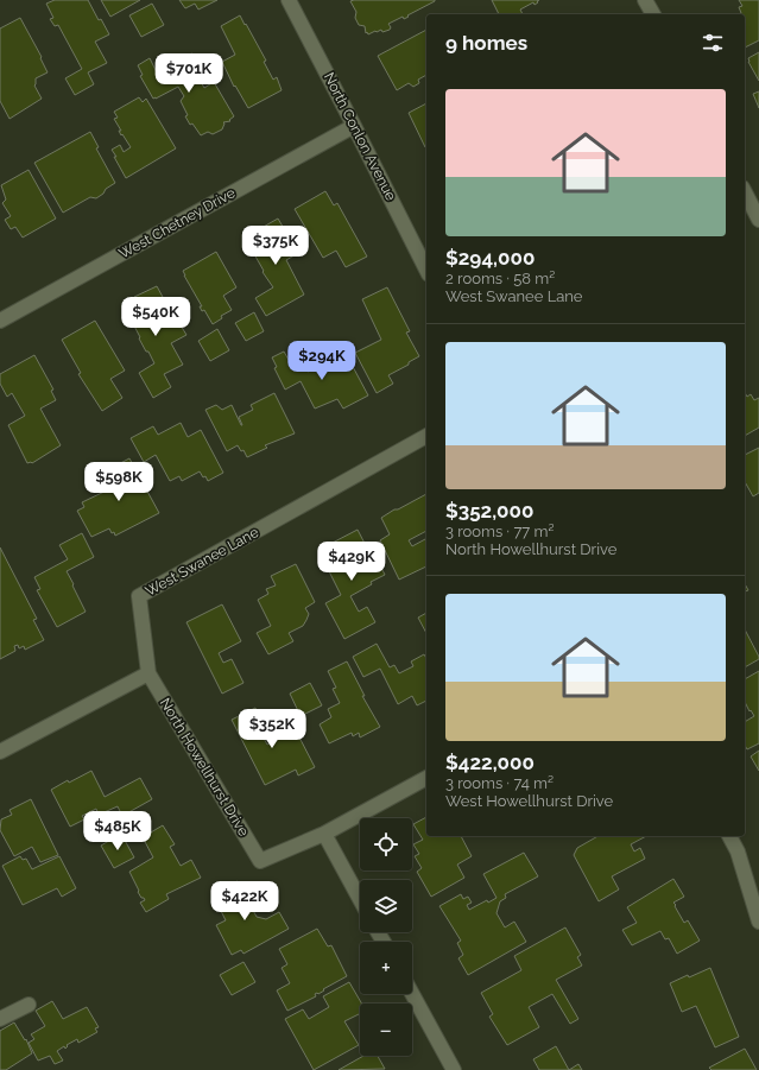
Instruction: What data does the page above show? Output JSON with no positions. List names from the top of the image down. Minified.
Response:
{"streets":{"street":["North Conlon Avenue","West Chetney Drive","West Swanee Lane","North Howellhurst Drive"]},"crossings":[["North Conlon Avenue","West Chetney Drive"],["West Swanee Lane","North Howellhurst Drive"]],"page":{"heading":"9 homes","price":["$701K","$375K","$540K","$294K","$598K","$429K","$352K","$485K","$422K"],"list":[{"name":"$294,000","note":"2 rooms · 58 m² · West Swanee Lane"},{"name":"$352,000","note":"3 rooms · 77 m² · North Howellhurst Drive"},{"name":"$422,000","note":"3 rooms · 74 m² · West Howellhurst Drive"}],"map_buttons":["+","−"]}}
